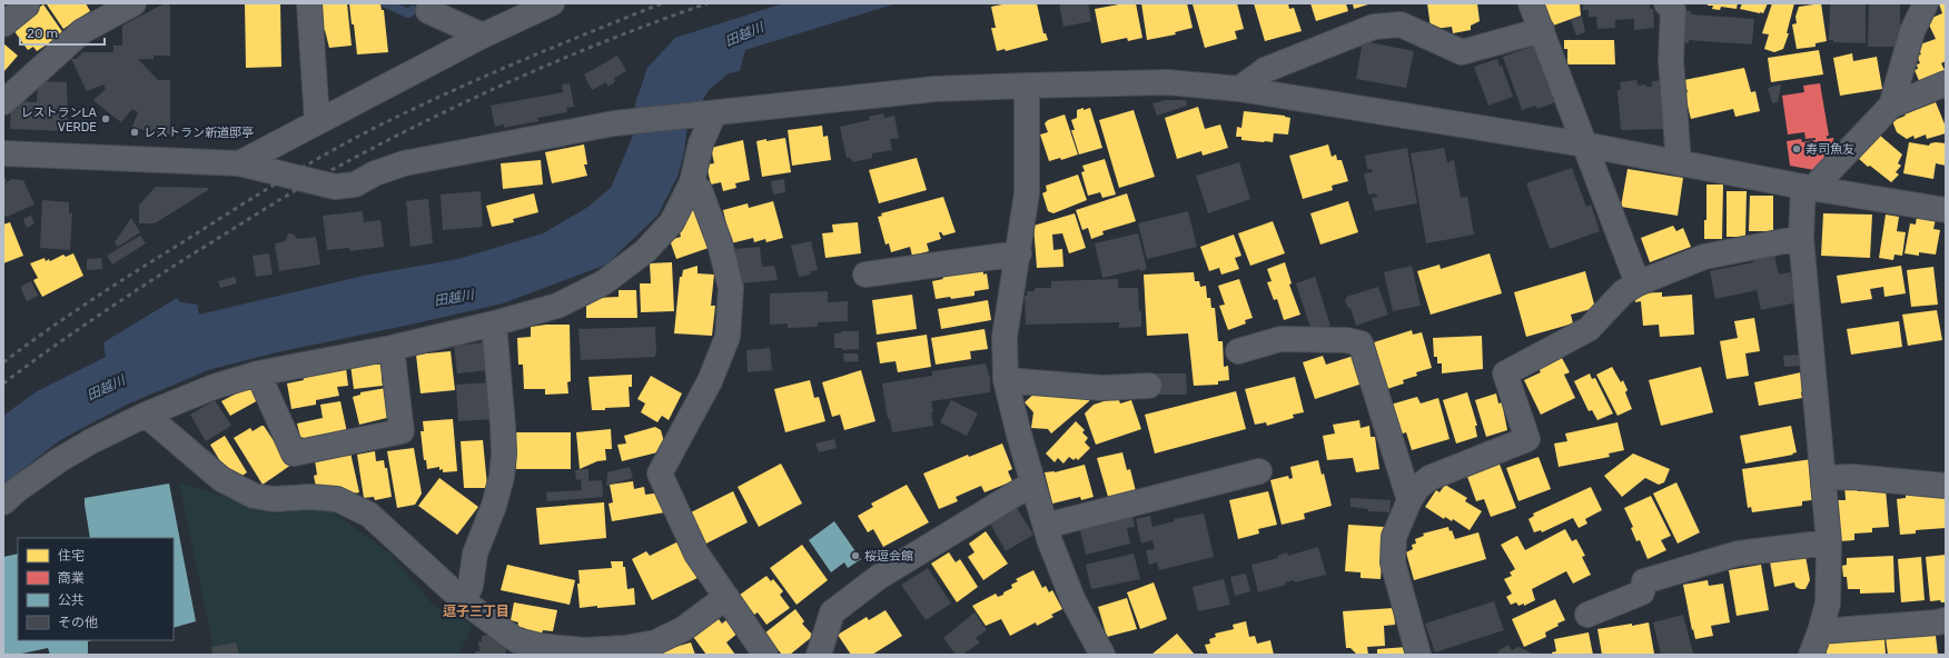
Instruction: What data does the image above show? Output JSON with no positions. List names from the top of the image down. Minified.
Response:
{"districts":["逗子三丁目"],"water":["田越川"],"places":["レストランLA VERDE","レストラン新道邸亭","寿司魚友","桜逗会館"],"legend":["住宅","商業","公共","その他"],"scale_bar":"20 m"}
